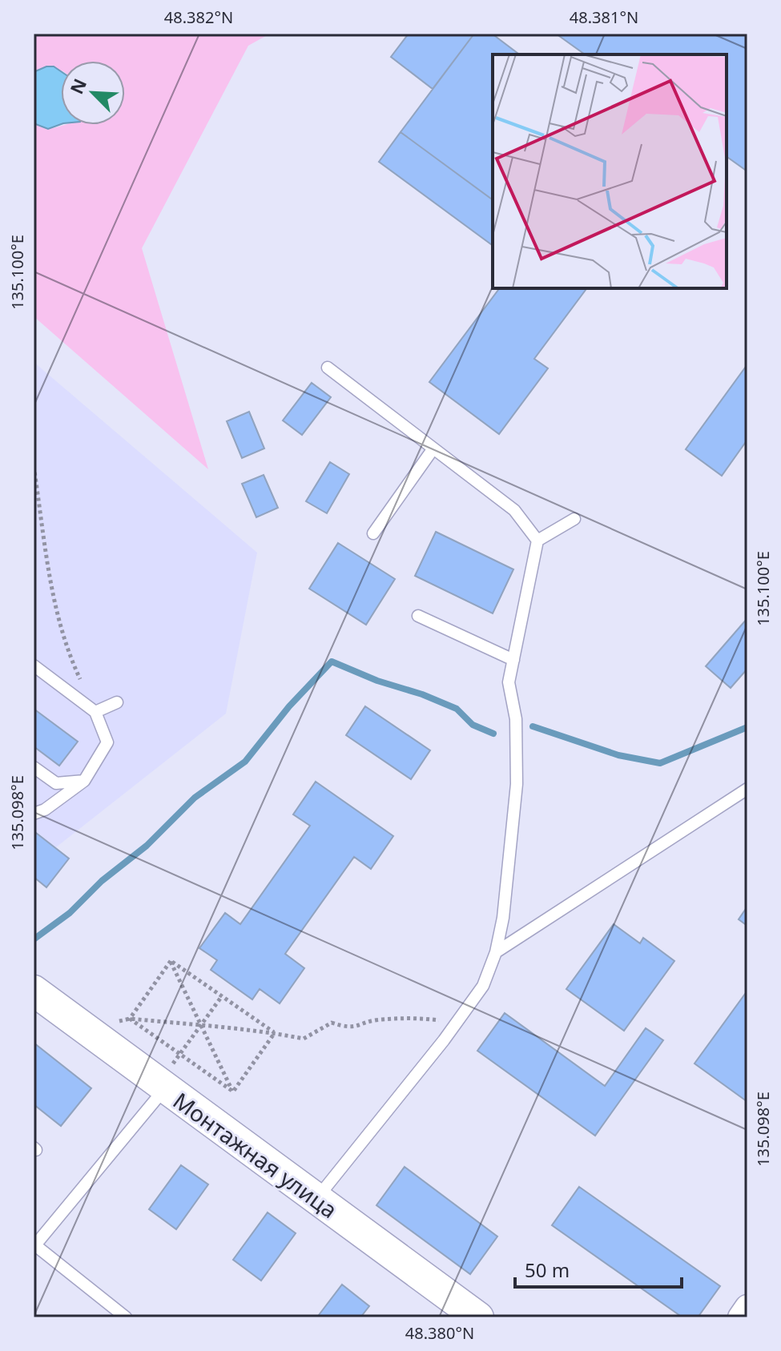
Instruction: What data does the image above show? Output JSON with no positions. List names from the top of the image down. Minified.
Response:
{"streets":{"street":["Монтажная улица"]},"scale_bar":"50 m","north":"top left","coordinates":["48.382°N","48.381°N","135.100°E","135.098°E","48.380°N"]}
